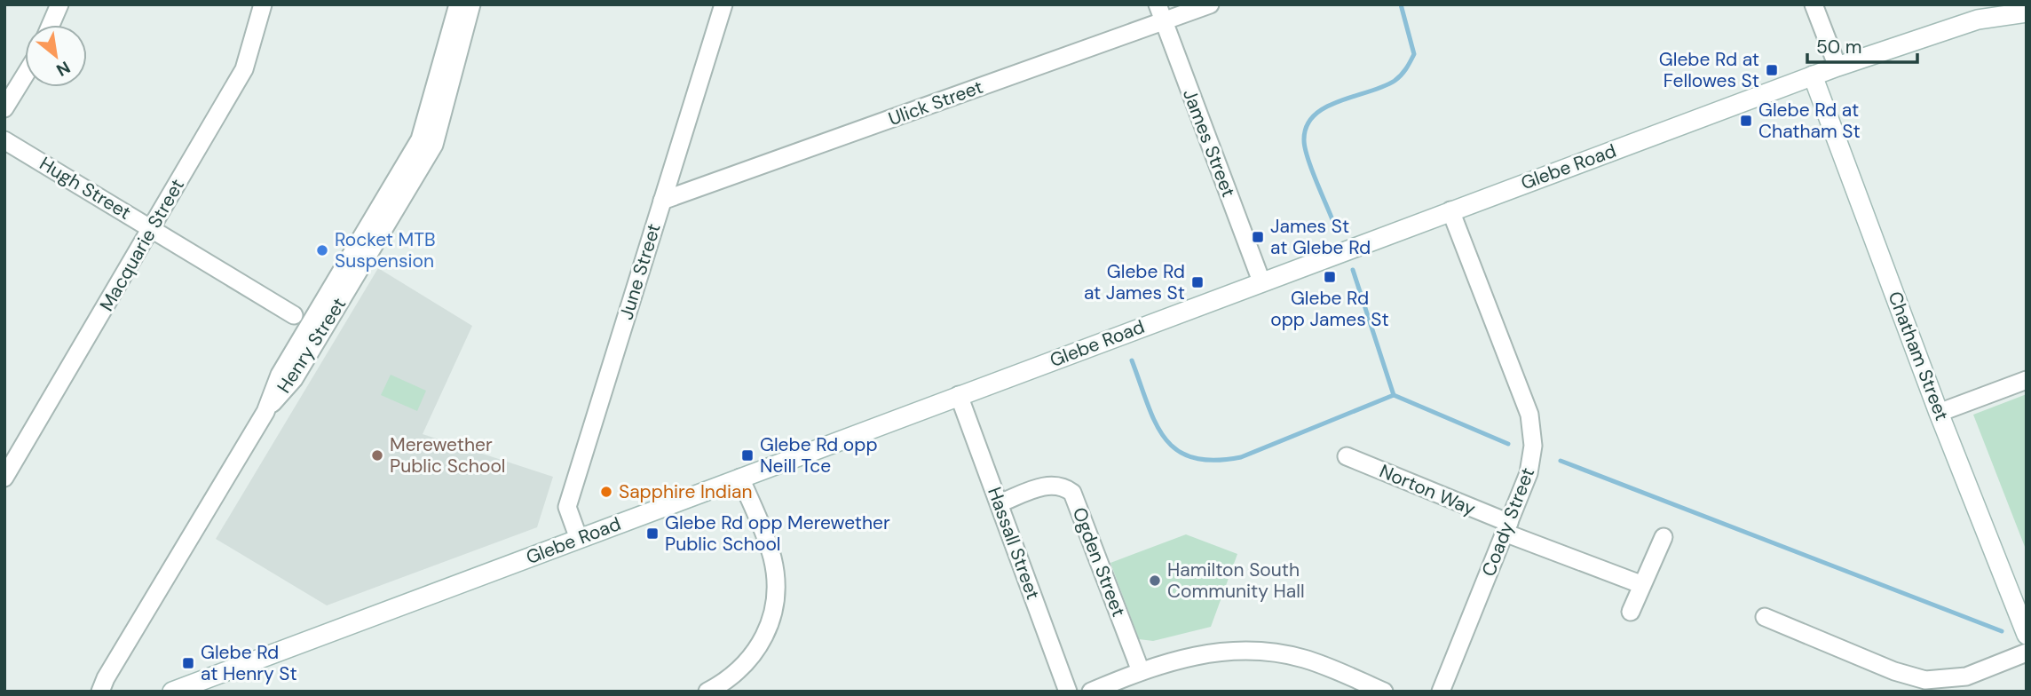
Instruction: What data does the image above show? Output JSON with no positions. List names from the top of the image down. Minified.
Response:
{"streets":{"main road":["Glebe Road","Chatham Street"],"street":["Ulick Street","James Street","Hugh Street","Macquarie Street","June Street","Henry Street","Norton Way","Coady Street","Hassall Street","Ogden Street"]},"crossings":[["Ulick Street","James Street"],["Ulick Street","June Street"],["James Street","Glebe Road"],["Glebe Road","June Street"],["Glebe Road","Chatham Street"],["Glebe Road","Coady Street"],["Glebe Road","Hassall Street"],["Hugh Street","Macquarie Street"],["Norton Way","Coady Street"],["Hassall Street","Ogden Street"]],"places":{"transit":["Glebe Rd at Fellowes St","Glebe Rd at Chatham St","James St at Glebe Rd","Glebe Rd opp James St","Glebe Rd at James St","Glebe Rd opp Neill Tce","Glebe Rd opp Merewether Public School","Glebe Rd at Henry St"],"other":["Rocket MTB Suspension","Merewether Public School","Sapphire Indian","Hamilton South Community Hall"]},"scale_bar":"50 m","north":"bottom right"}
